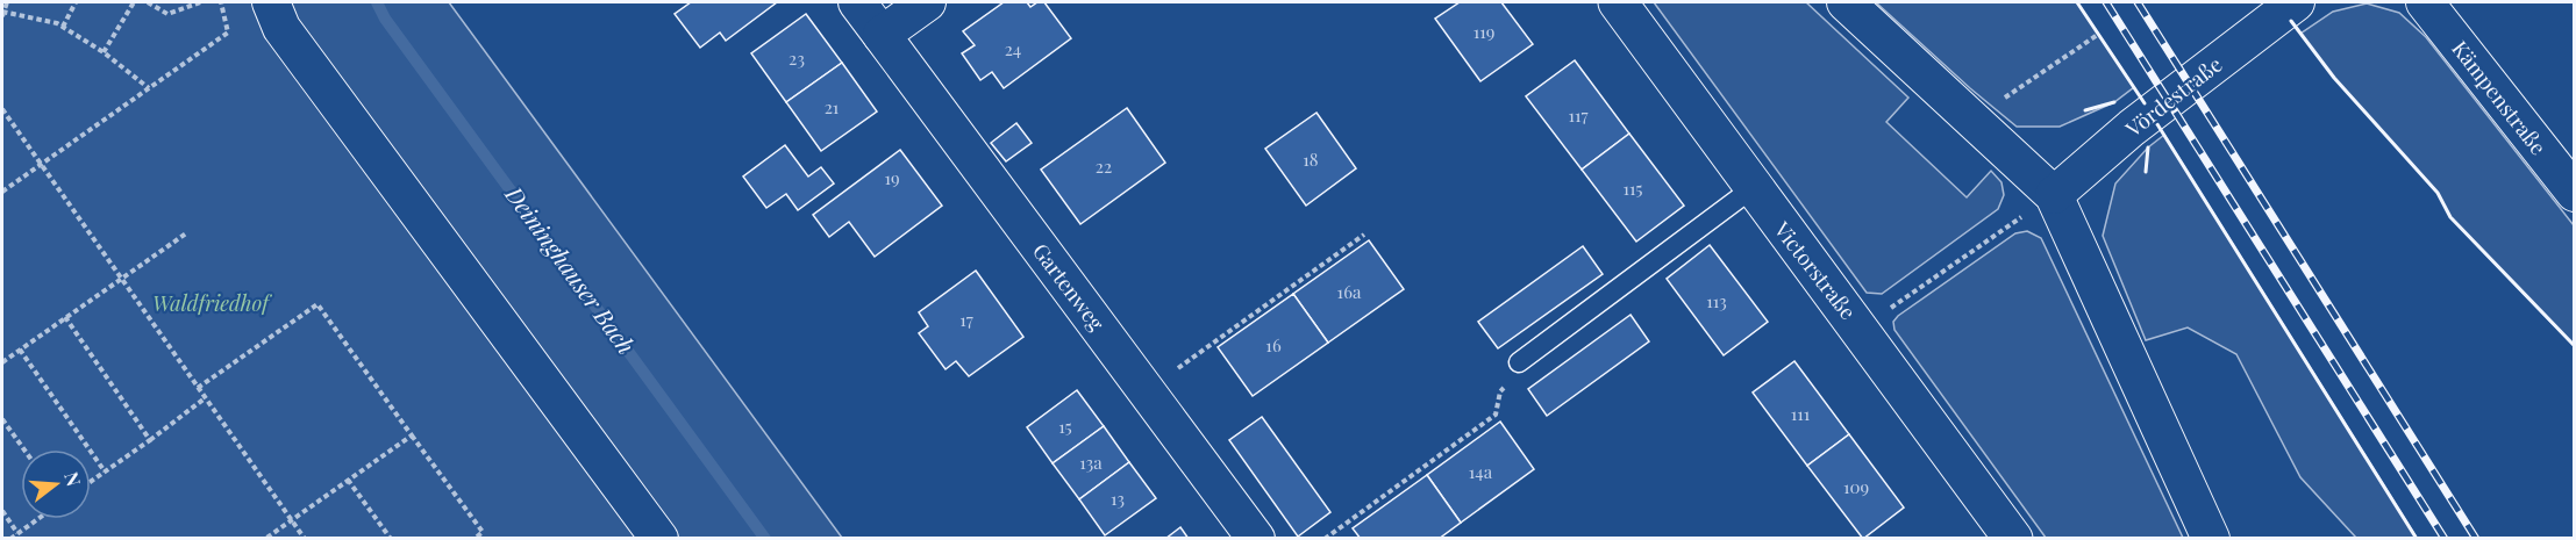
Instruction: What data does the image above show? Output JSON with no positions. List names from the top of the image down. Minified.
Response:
{"streets":{"street":["Vördestraße","Kämpenstraße","Victorstraße","Gartenweg"]},"water":["Deininghauser Bach"],"parks":["Waldfriedhof"],"house_numbers":["119","24","23","21","117","18","22","19","115","16a","113","17","16","111","15","13a","14a","109","13"],"north":"right"}
